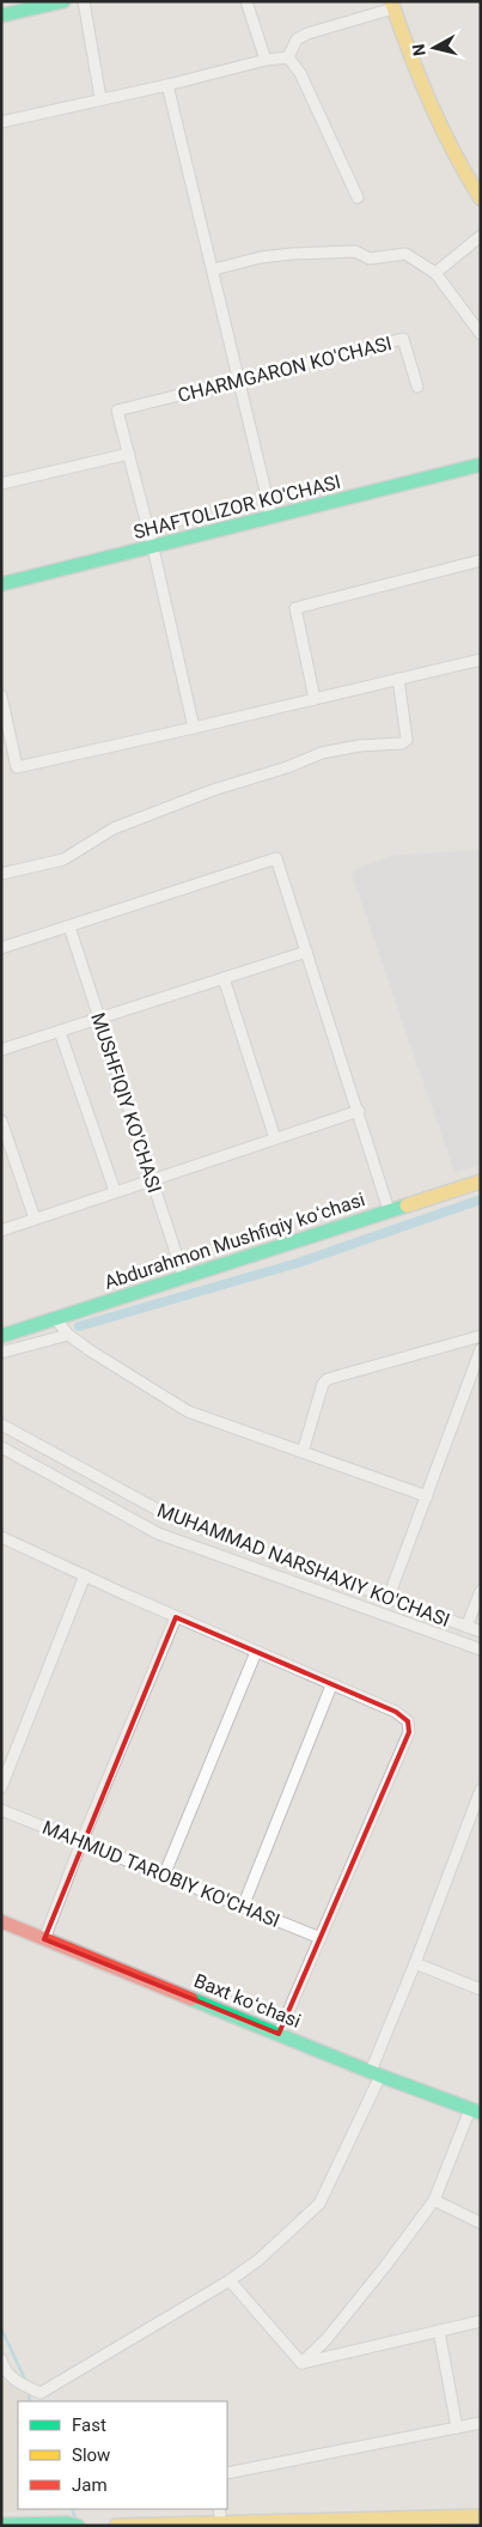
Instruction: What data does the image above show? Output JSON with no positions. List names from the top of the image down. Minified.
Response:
{"streets":{"street":["CHARMGARON KO'CHASI","SHAFTOLIZOR KO'CHASI","MUSHFIQIY KO'CHASI","Abdurahmon Mushfiqiy koʻchasi","MUHAMMAD NARSHAXIY KO'CHASI","MAHMUD TAROBIY KO'CHASI","Baxt koʻchasi"]},"crossings":[["MUSHFIQIY KO'CHASI","Abdurahmon Mushfiqiy koʻchasi"]],"legend":["Fast","Slow","Jam"],"north":"left"}
